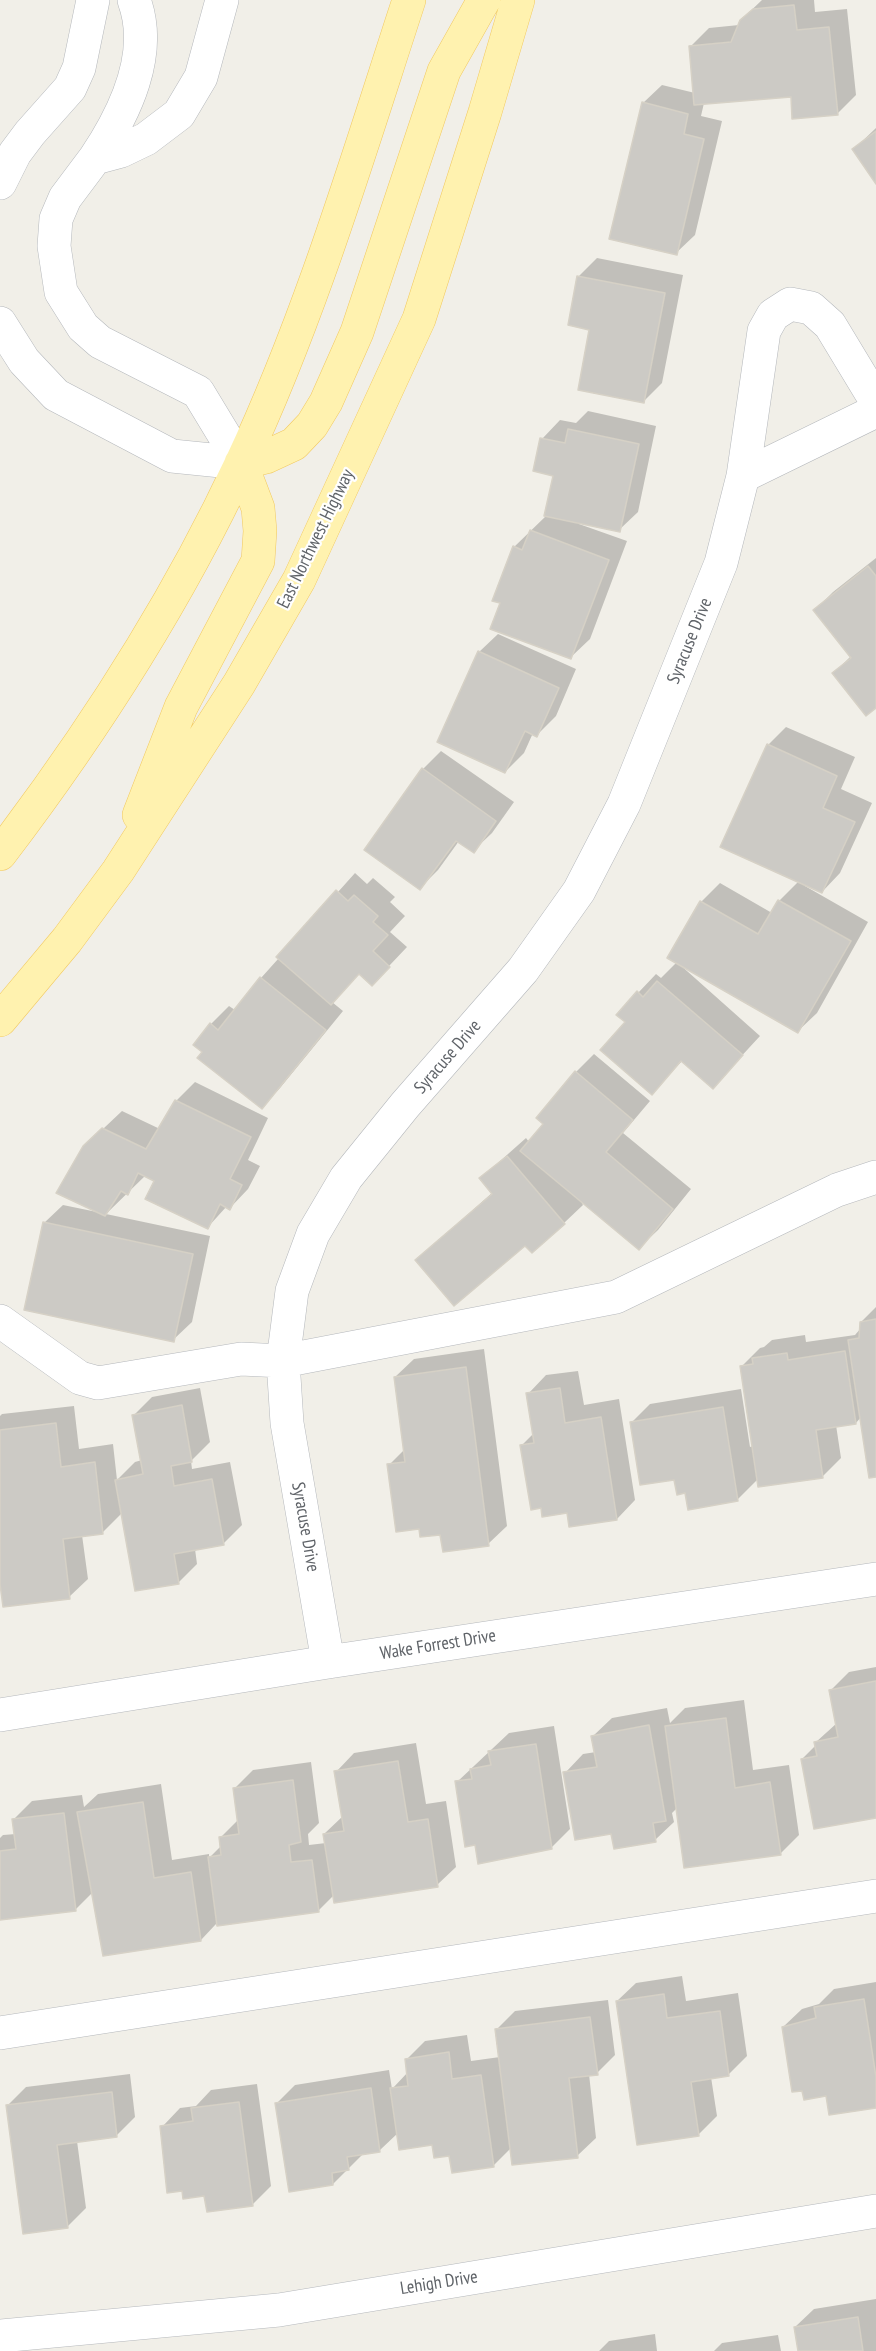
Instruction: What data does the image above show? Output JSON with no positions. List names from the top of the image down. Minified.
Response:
{"streets":{"main road":["East Northwest Highway"],"street":["Syracuse Drive","Wake Forrest Drive","Lehigh Drive"]},"crossings":[["Syracuse Drive","Wake Forrest Drive"]]}
